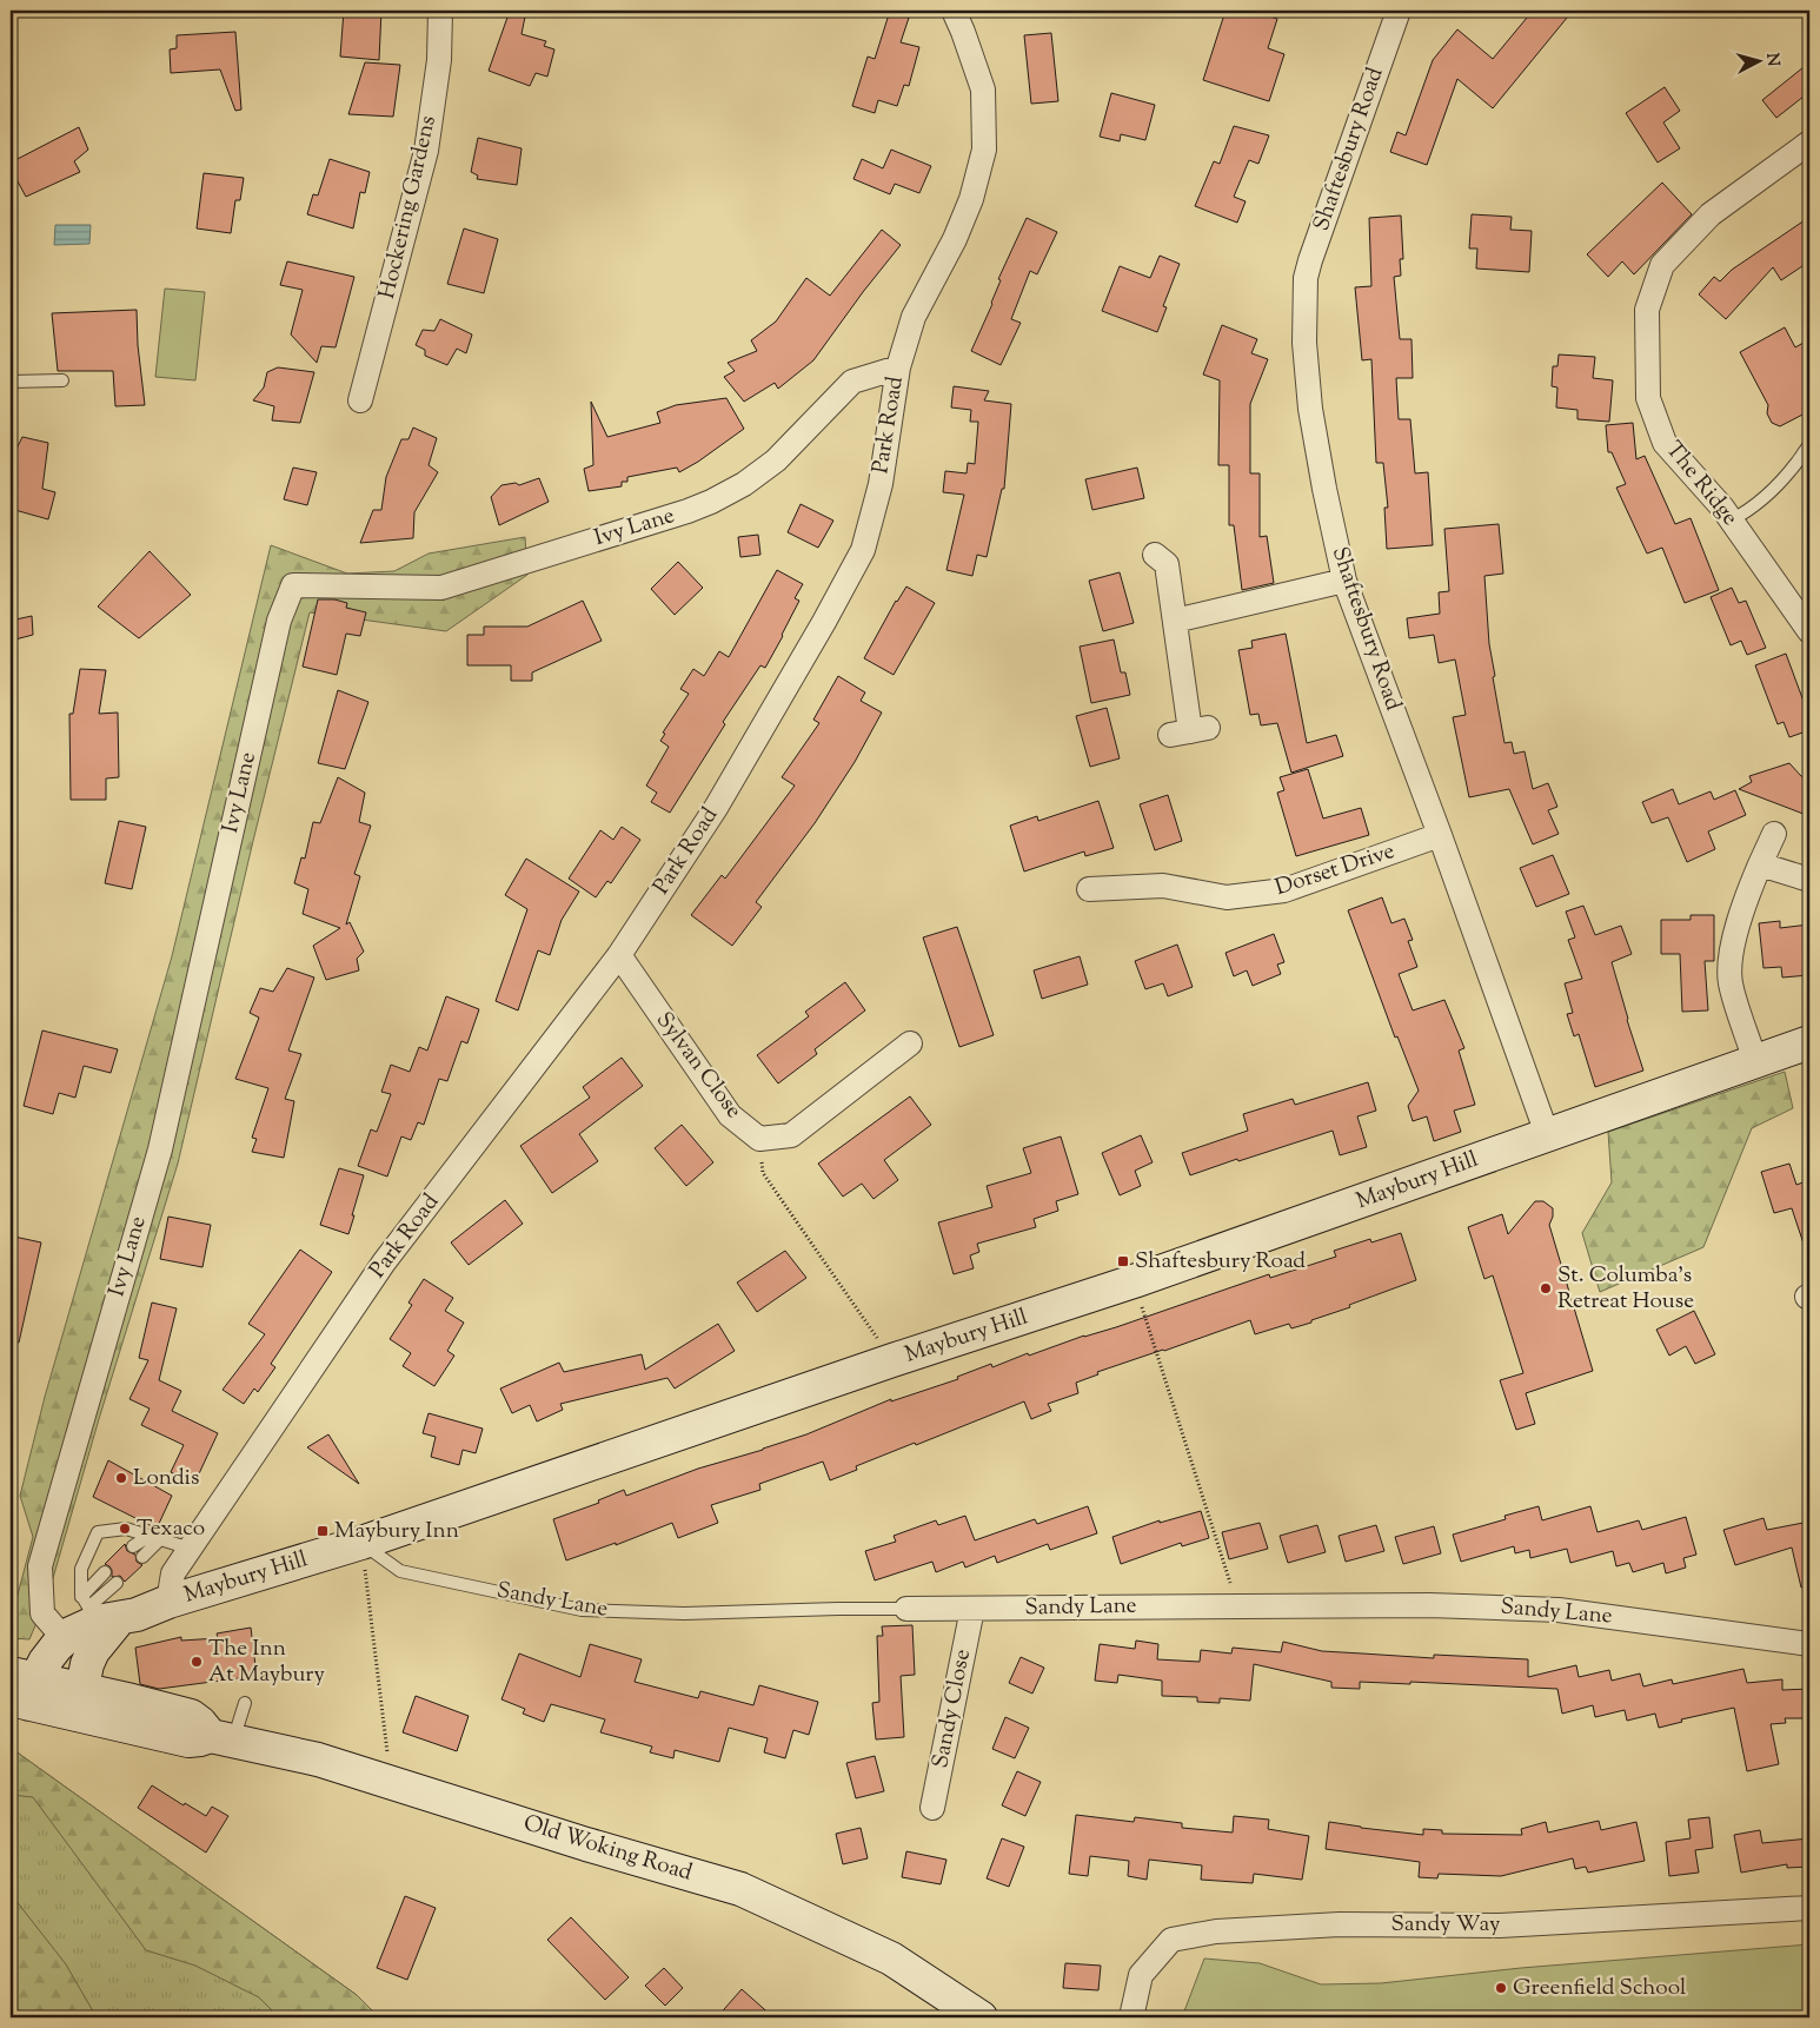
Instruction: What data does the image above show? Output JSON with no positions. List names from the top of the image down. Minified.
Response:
{"streets":{"street":["Shaftesbury Road","Hockering Gardens","Park Road","The Ridge","Ivy Lane","Dorset Drive","Sylvan Close","Maybury Hill","Sandy Lane","Sandy Close","Old Woking Road","Sandy Way"]},"crossings":[["Shaftesbury Road","Dorset Drive"],["Shaftesbury Road","Maybury Hill"],["Park Road","Ivy Lane"],["Park Road","Sylvan Close"],["Park Road","Maybury Hill"],["Ivy Lane","Maybury Hill"],["Maybury Hill","Sandy Lane"],["Maybury Hill","Old Woking Road"],["Sandy Lane","Sandy Close"]],"places":{"transit":["Shaftesbury Road","Maybury Inn"],"other":["St. Columba's Retreat House","Londis","Texaco","The Inn At Maybury","Greenfield School"]},"north":"right"}
